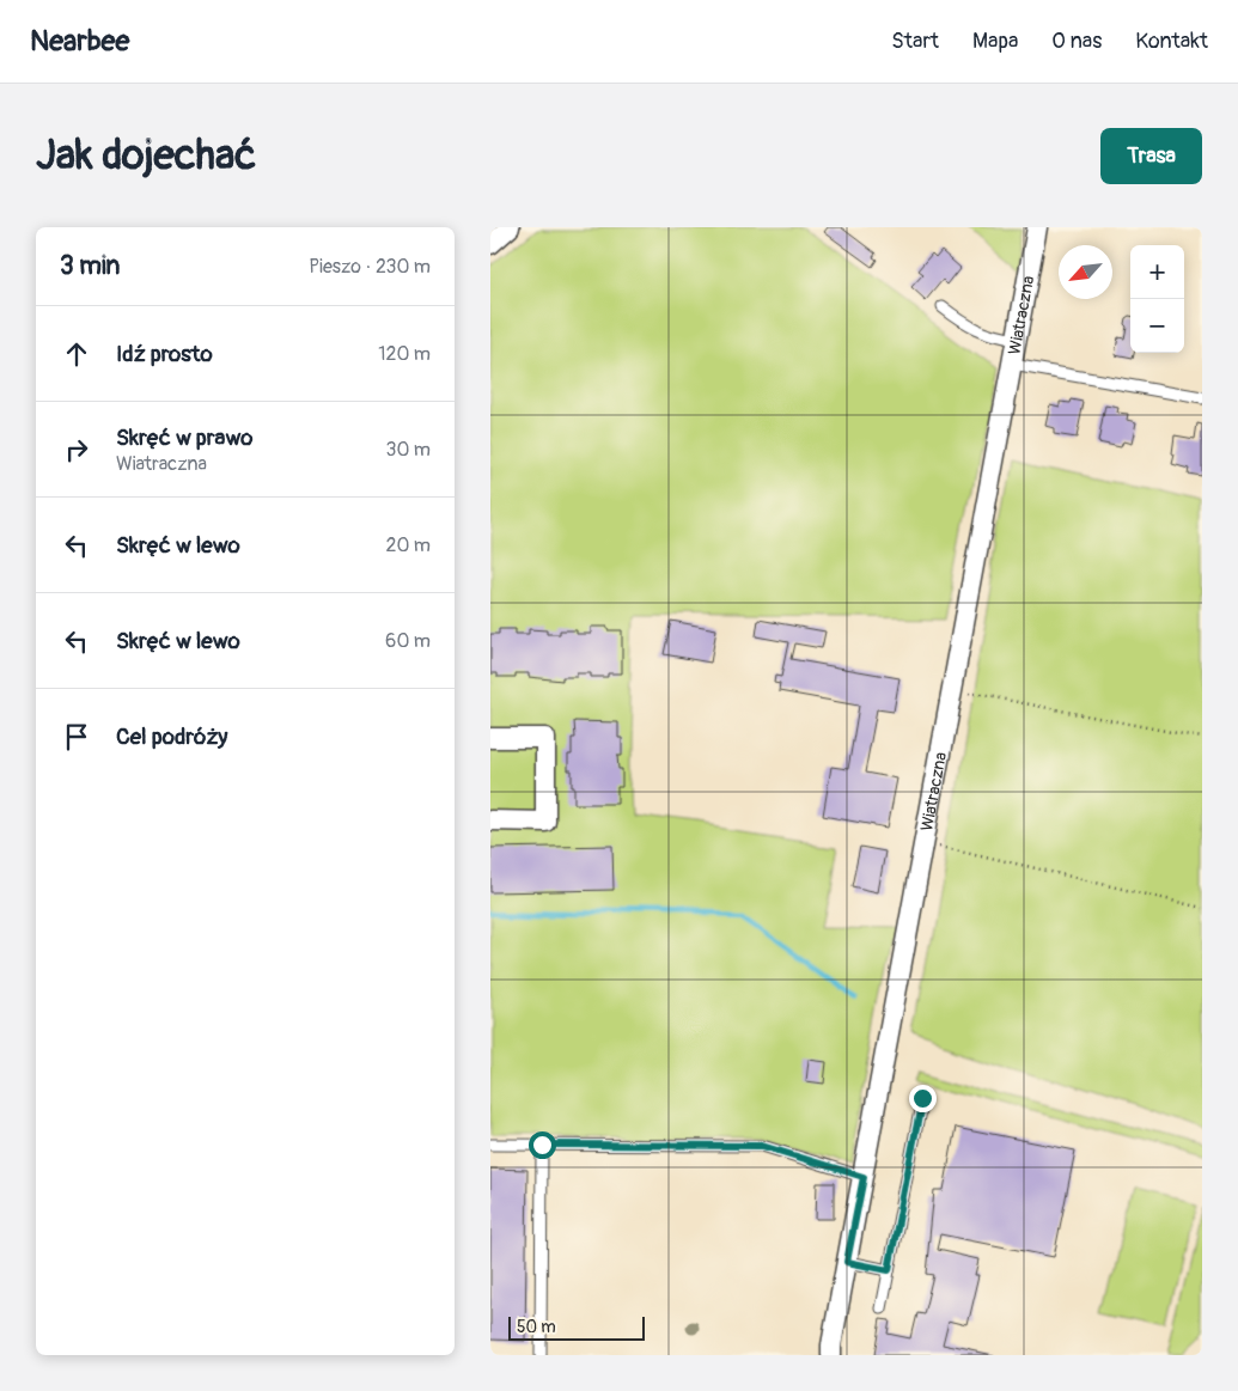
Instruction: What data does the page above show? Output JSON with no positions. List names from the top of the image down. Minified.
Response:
{"streets":{"street":["Wiatraczna"]},"scale_bar":"50 m","north":"bottom left","page":{"header":"Nearbee","nav":["Start","Mapa","O nas","Kontakt"],"buttons":"Trasa","title":"Jak dojechać","heading":["3 min","Pieszo · 230 m"],"map_buttons":["+","−"],"list":[["Idź prosto","120 m"],["Skręć w prawo","Wiatraczna","30 m"],["Skręć w lewo","20 m"],["Skręć w lewo","60 m"],"Cel podróży"],"scale":"50 m"}}
